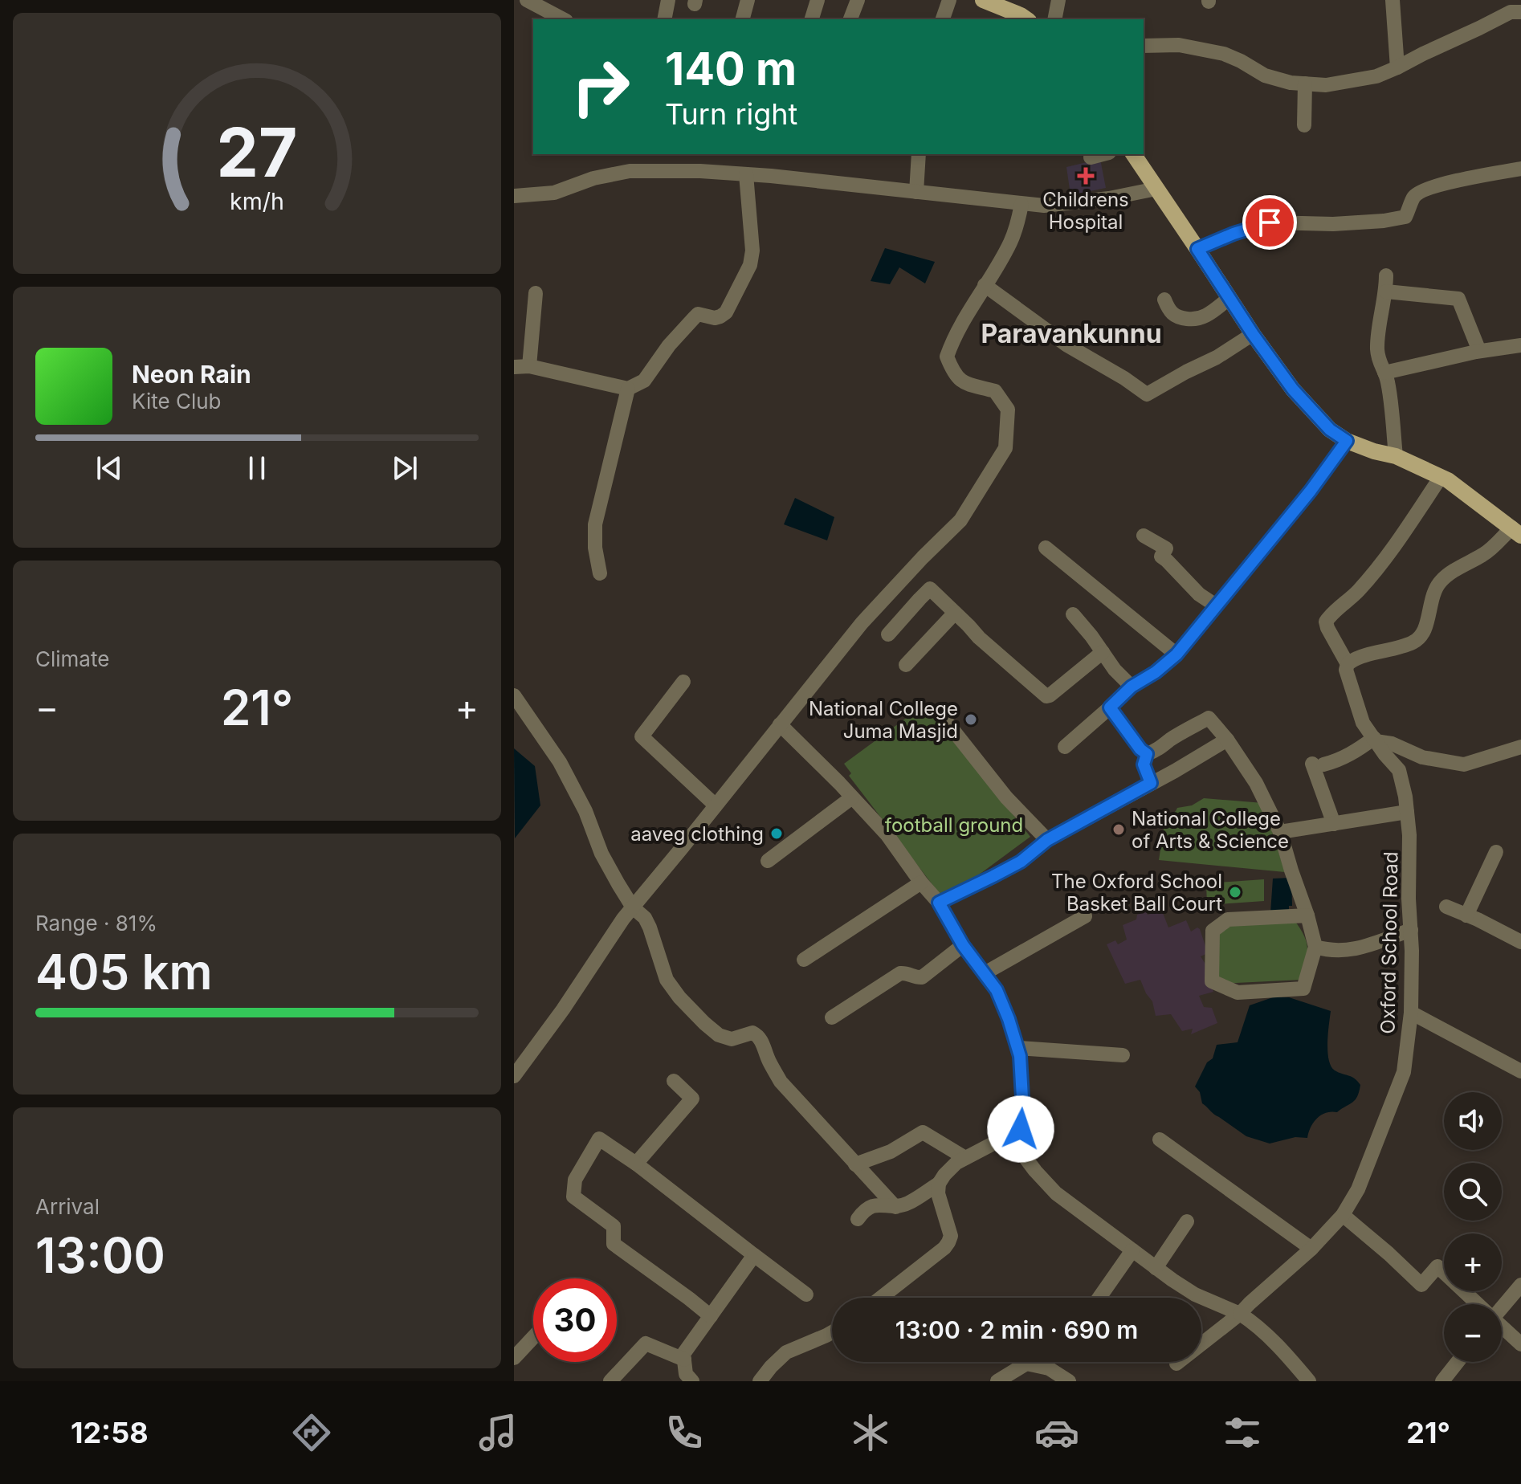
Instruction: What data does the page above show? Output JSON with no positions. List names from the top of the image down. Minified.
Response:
{"streets":{"street":["Oxford School Road"]},"districts":["Paravankunnu"],"parks":["football ground"],"places":{"health":["Childrens Hospital"],"other":["National College Juma Masjid","National College of Arts & Science","aaveg clothing","The Oxford School Basket Ball Court"]},"page":{"turn":["140 m","Turn right"],"song":["Neon Rain","Kite Club"],"tile":["Climate",["Range · 81%","405 km"],["Arrival","13:00"]],"heat":["−","21°","+"],"map_buttons":["+","−"],"limit":"30","trip":"13:00 · 2 min · 690 m","tabs":["12:58","21°"],"gauge":["27","km/h"]}}
